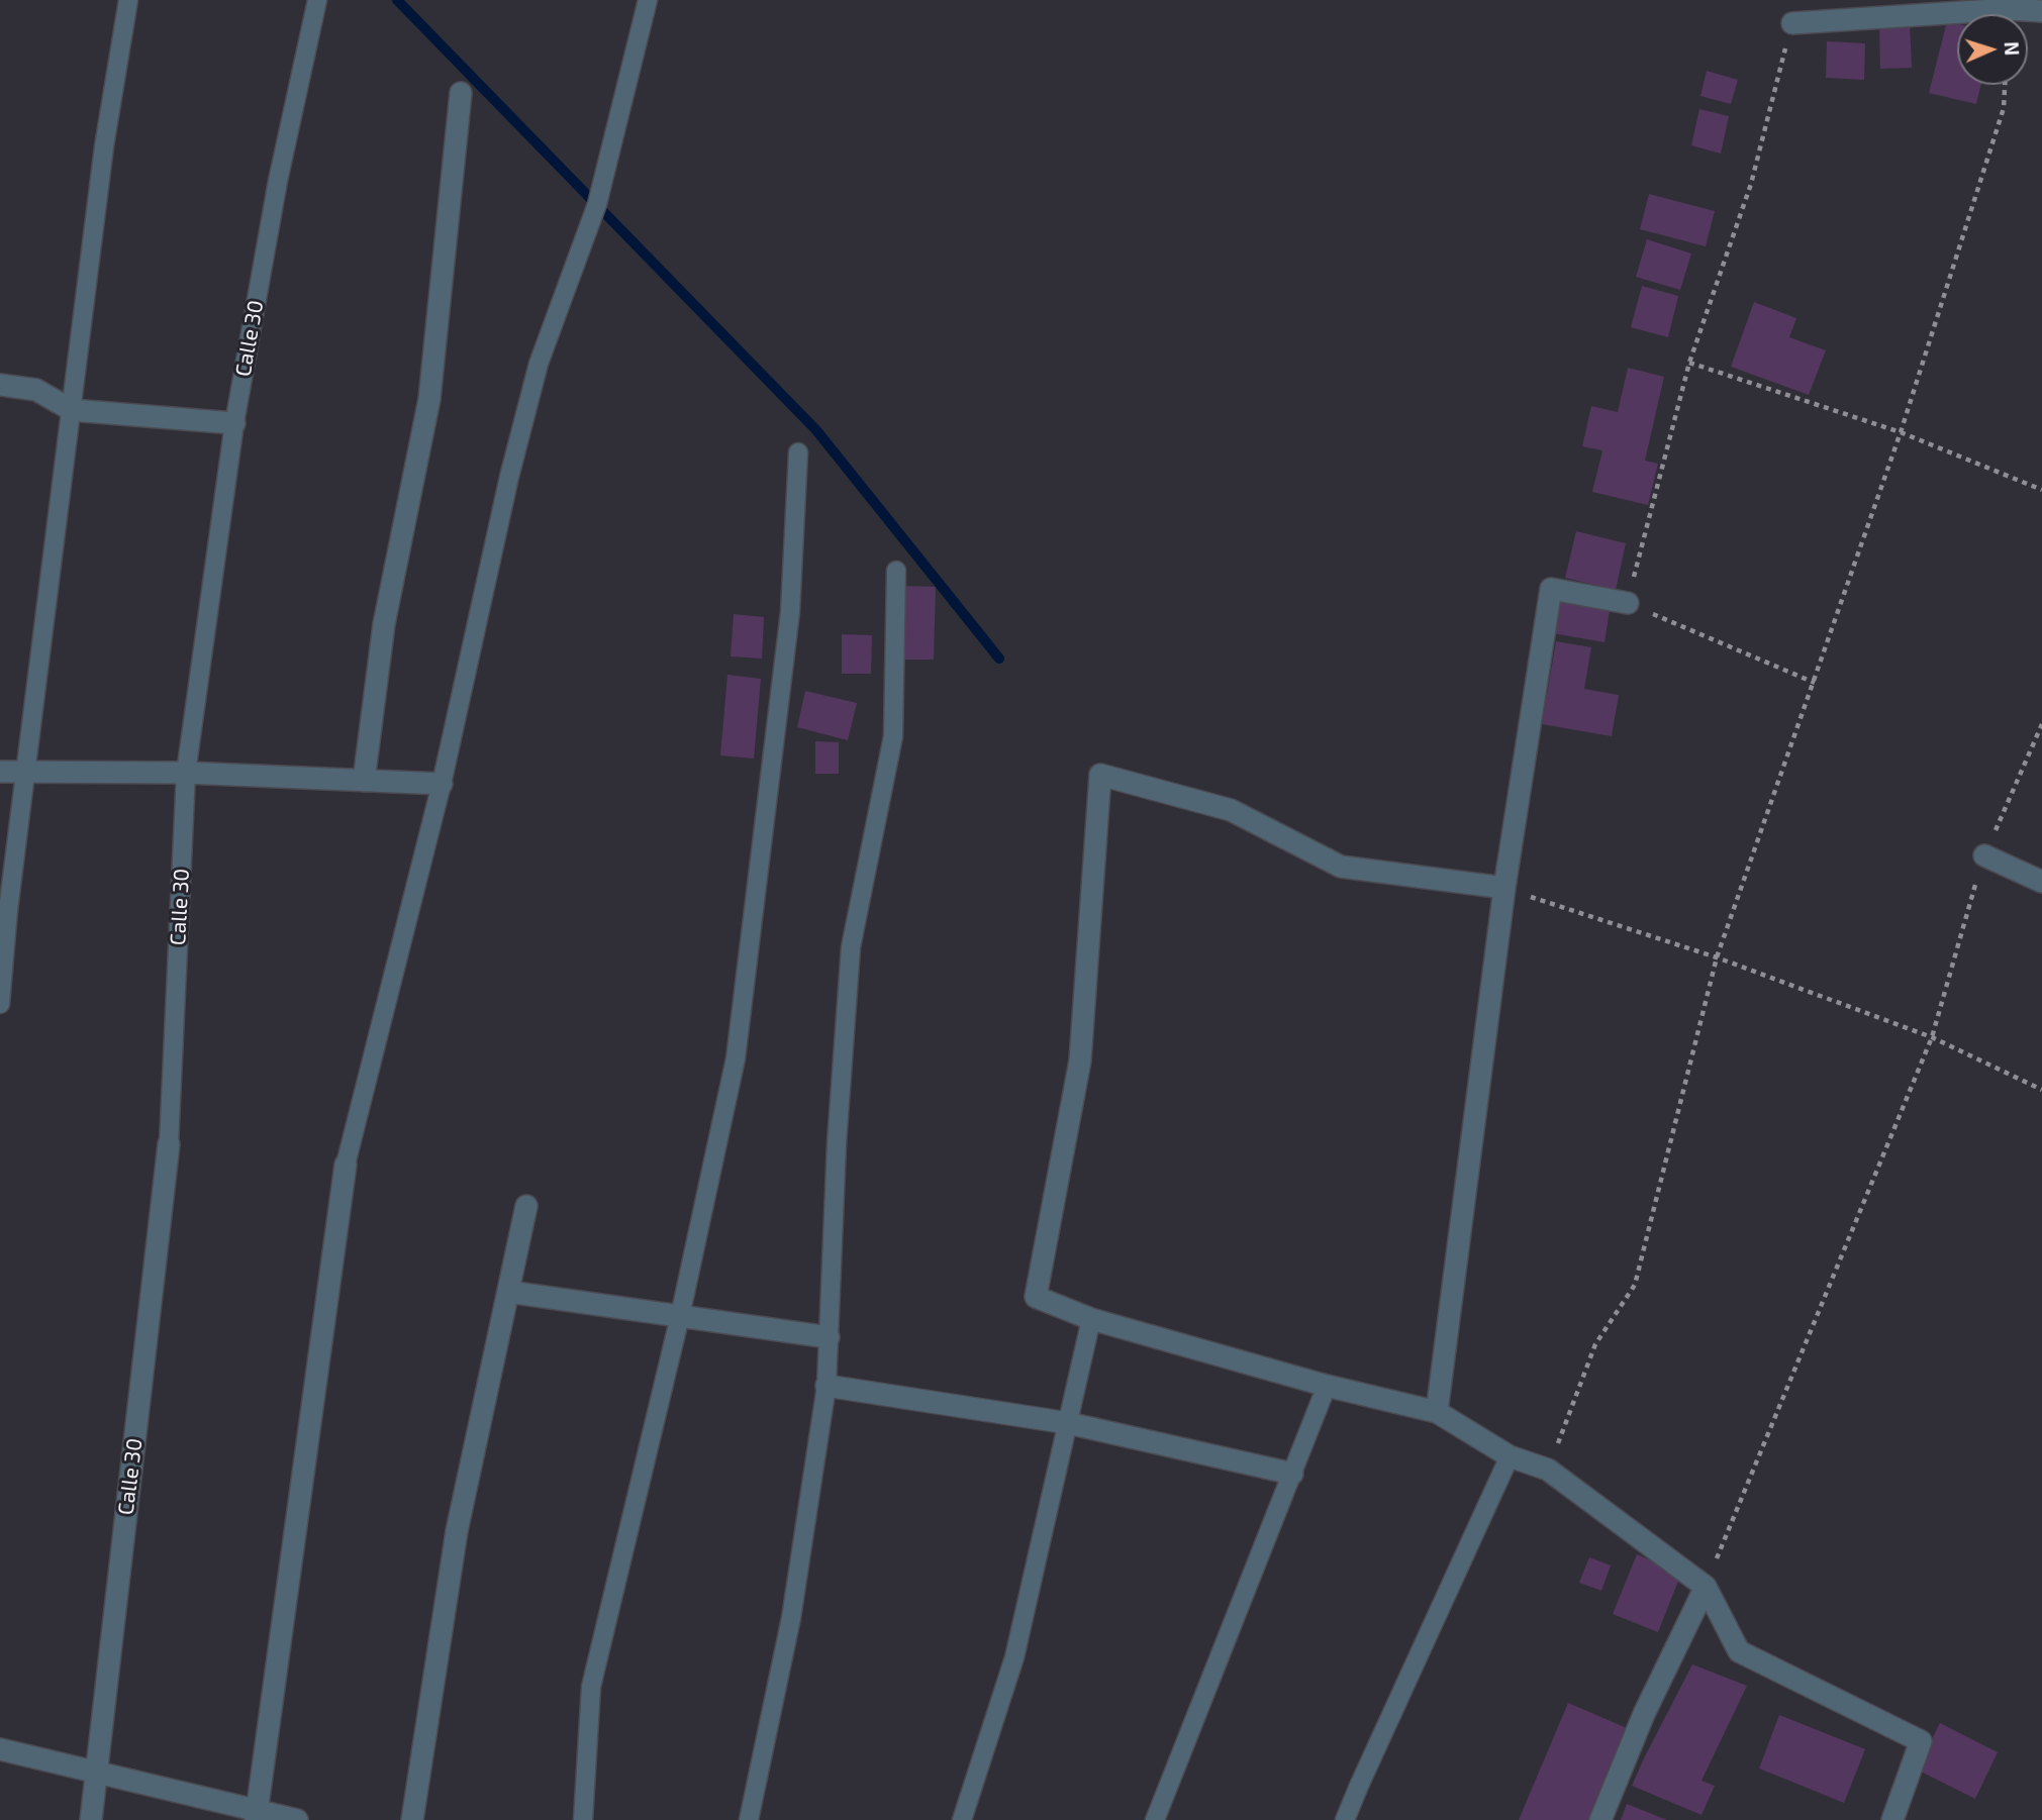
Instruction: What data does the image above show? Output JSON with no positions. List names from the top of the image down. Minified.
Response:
{"streets":{"street":["Calle 30"]},"north":"right"}
